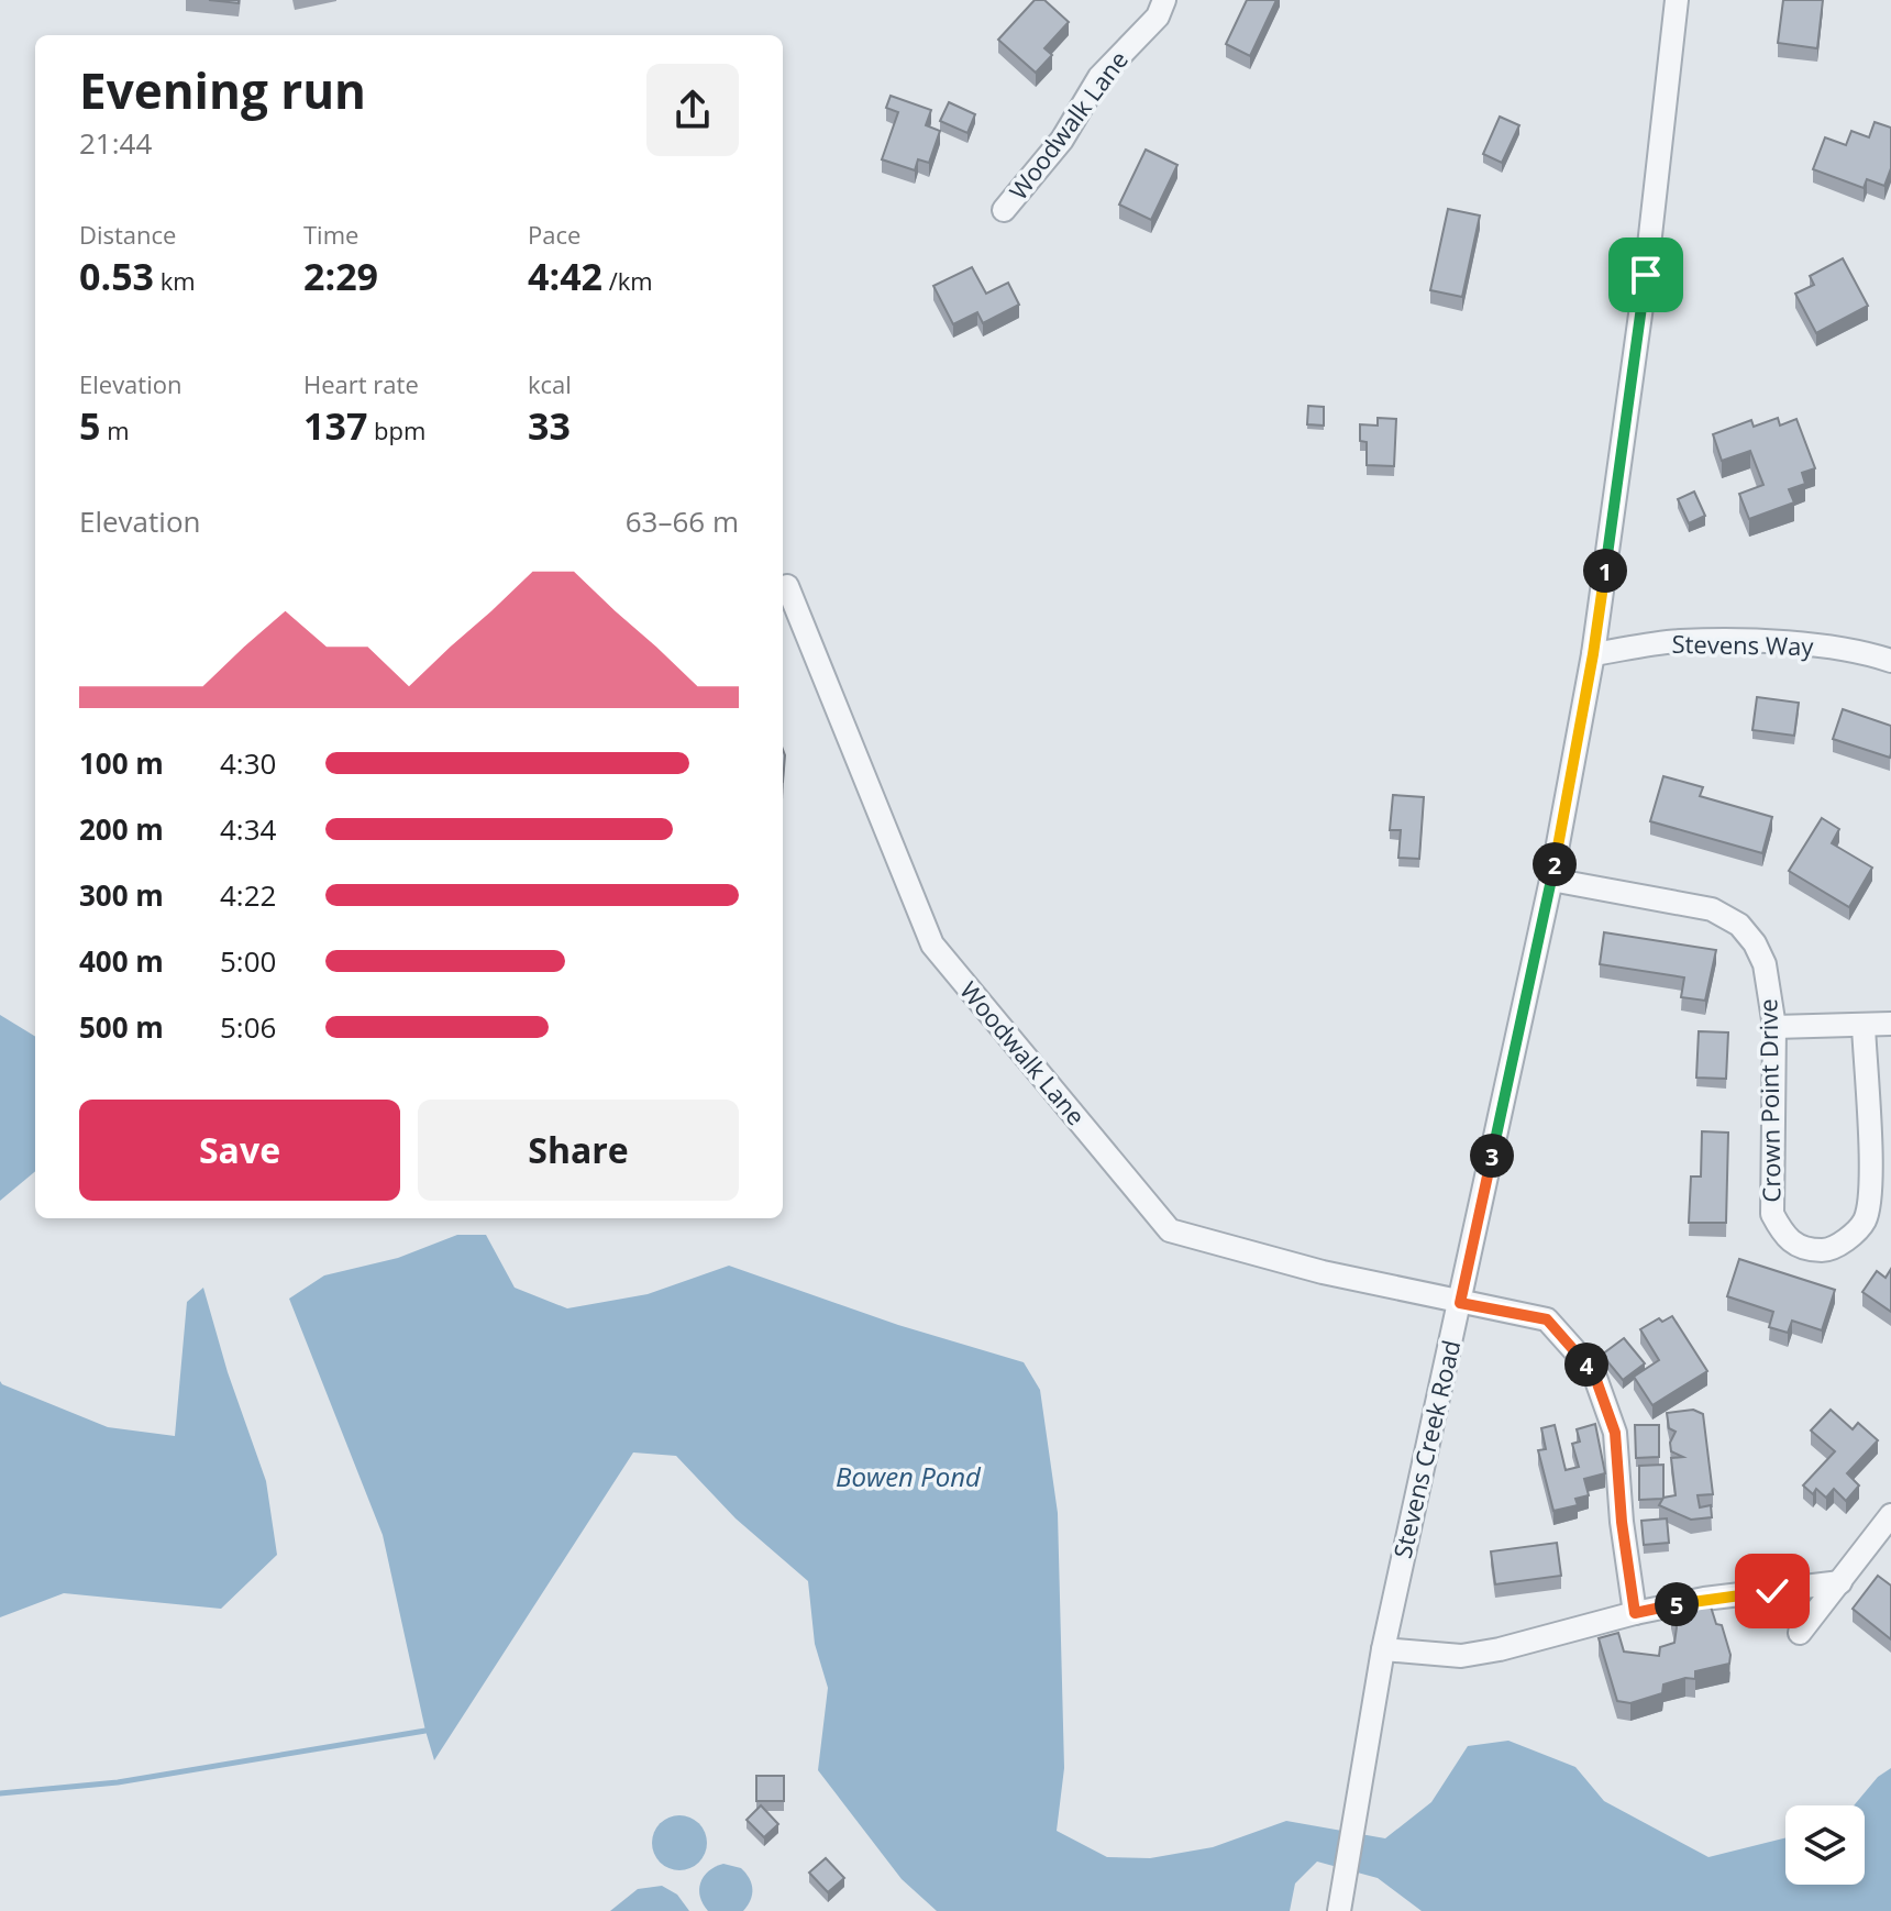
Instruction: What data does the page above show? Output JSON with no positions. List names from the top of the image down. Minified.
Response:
{"streets":{"street":["Woodwalk Lane","Stevens Way","Crown Point Drive","Stevens Creek Road"]},"crossings":[["Woodwalk Lane","Stevens Creek Road"],["Stevens Way","Stevens Creek Road"],["Crown Point Drive","Stevens Creek Road"]],"water":["Bowen Pond"],"page":{"heading":["Evening run","21:44"],"stats":[["Distance","0.53 km"],["Time","2:29"],["Pace","4:42 /km"],["Elevation","5 m"],["Heart rate","137 bpm"],["kcal","33"]],"chart":["Elevation","63–66 m"],"pins":["1","2","3","4","5"],"list":[{"name":"100 m","note":"4:30"},{"name":"200 m","note":"4:34"},{"name":"300 m","note":"4:22"},{"name":"400 m","note":"5:00"},{"name":"500 m","note":"5:06"}],"buttons":["Save","Share"]}}
